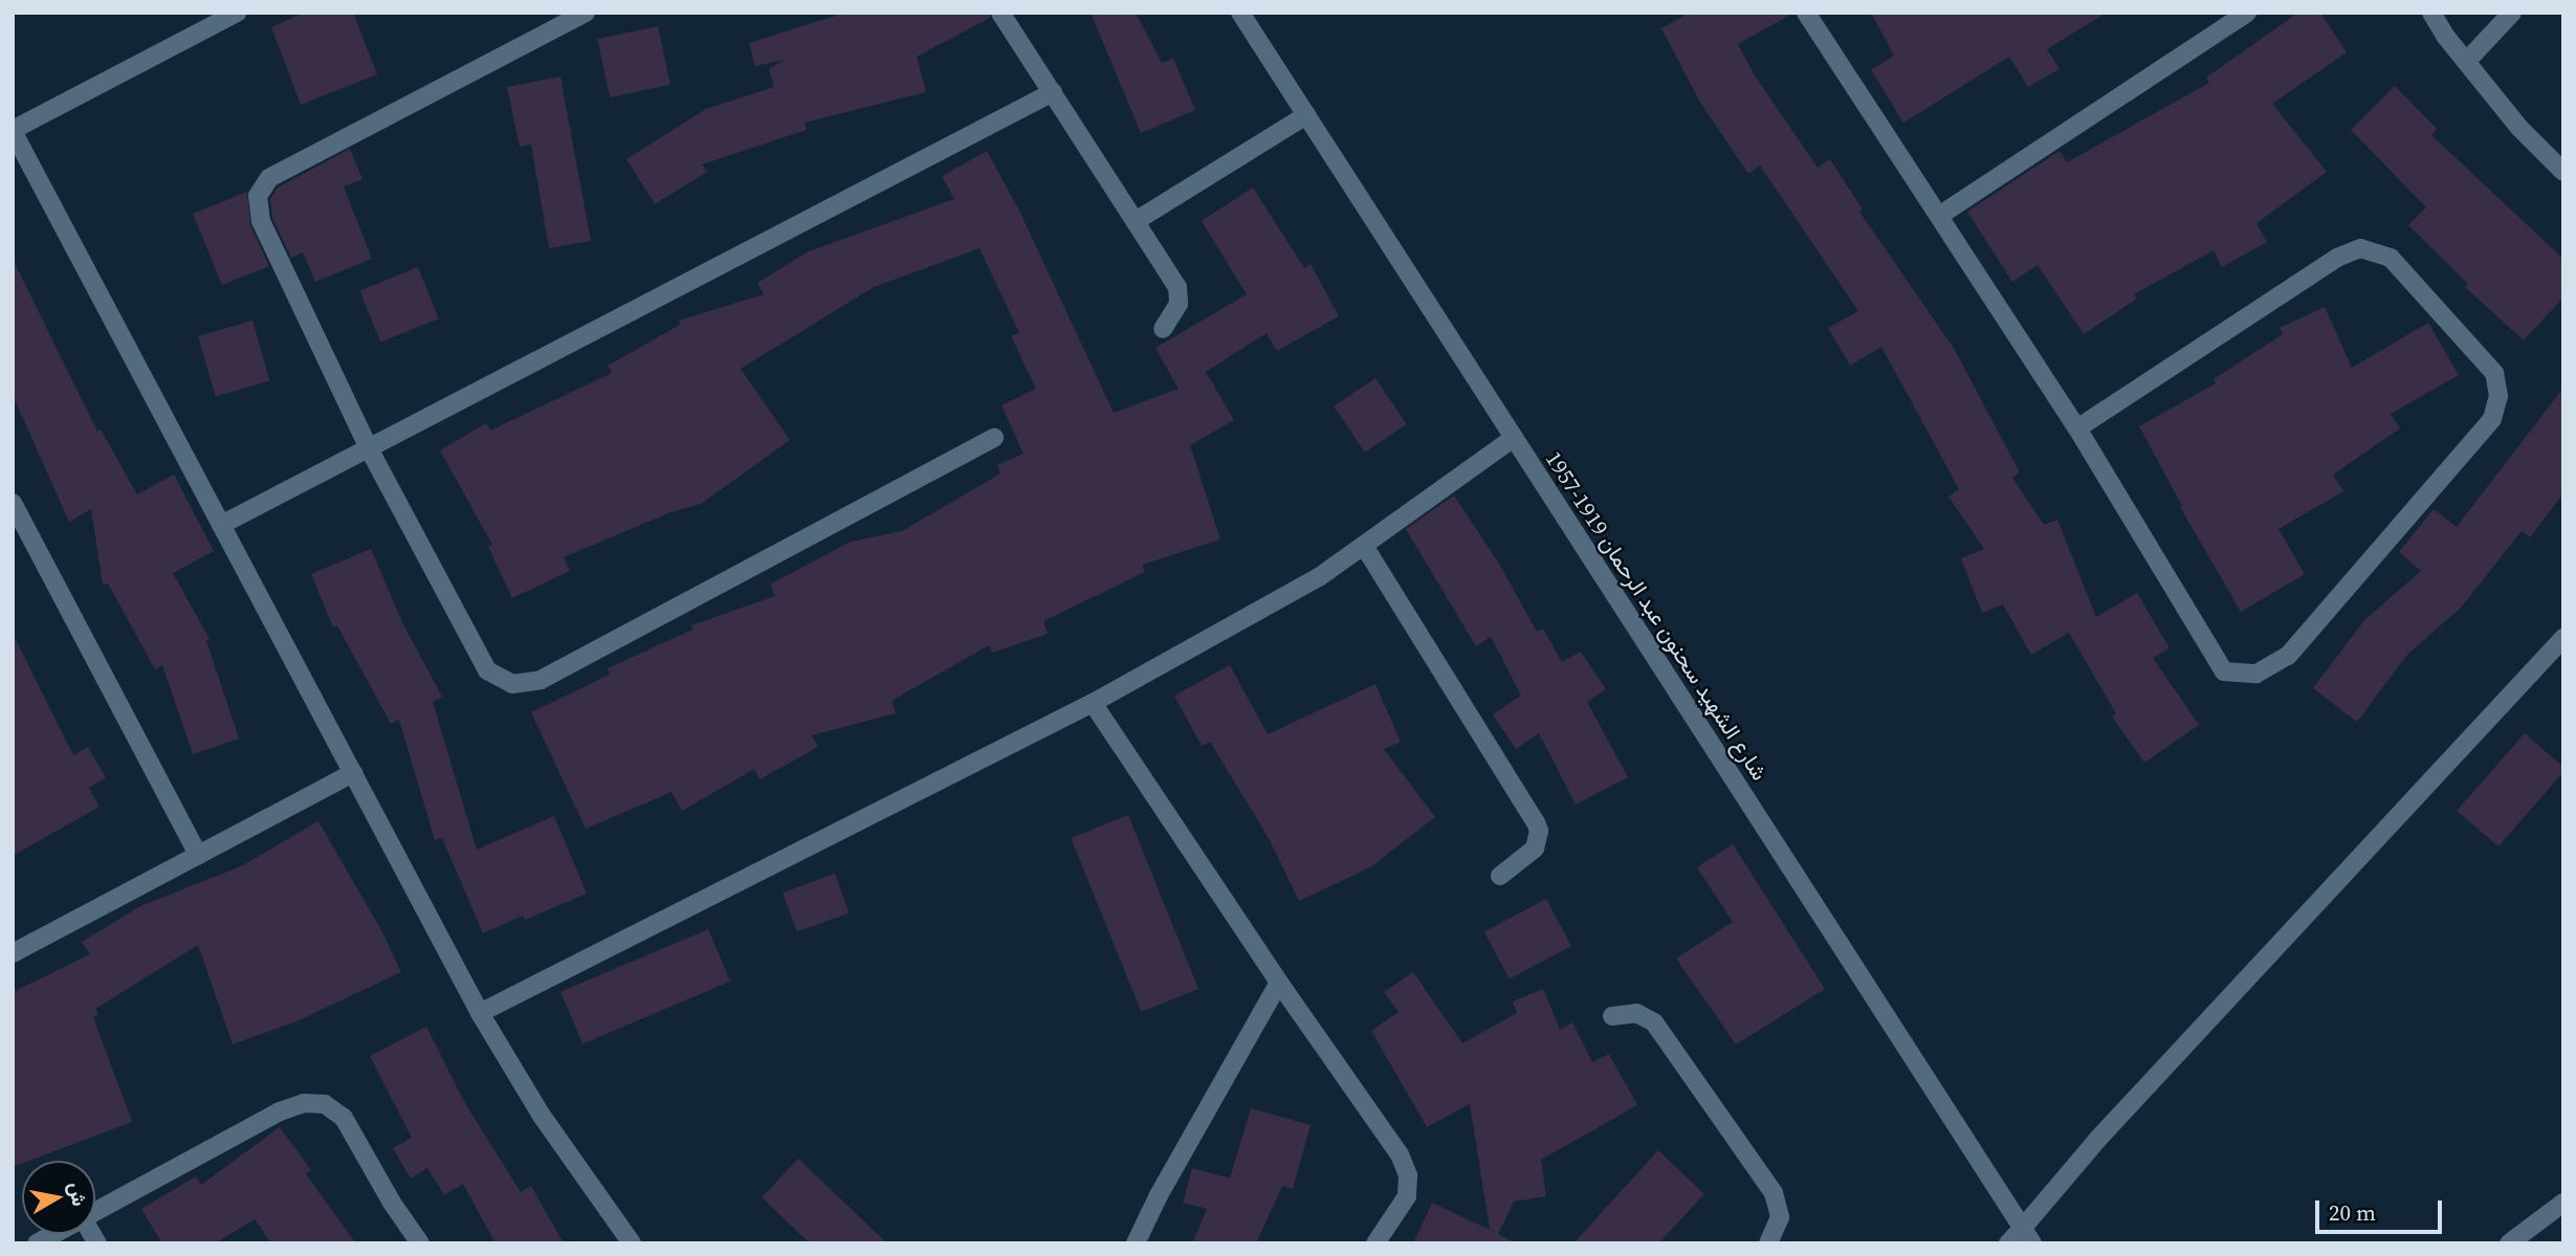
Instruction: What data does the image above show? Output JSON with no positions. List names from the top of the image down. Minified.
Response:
{"streets":{"street":["شارع الشهيد سحنون عبد الرحمان 1919-1957"]},"scale_bar":"20 m","north":"right"}
